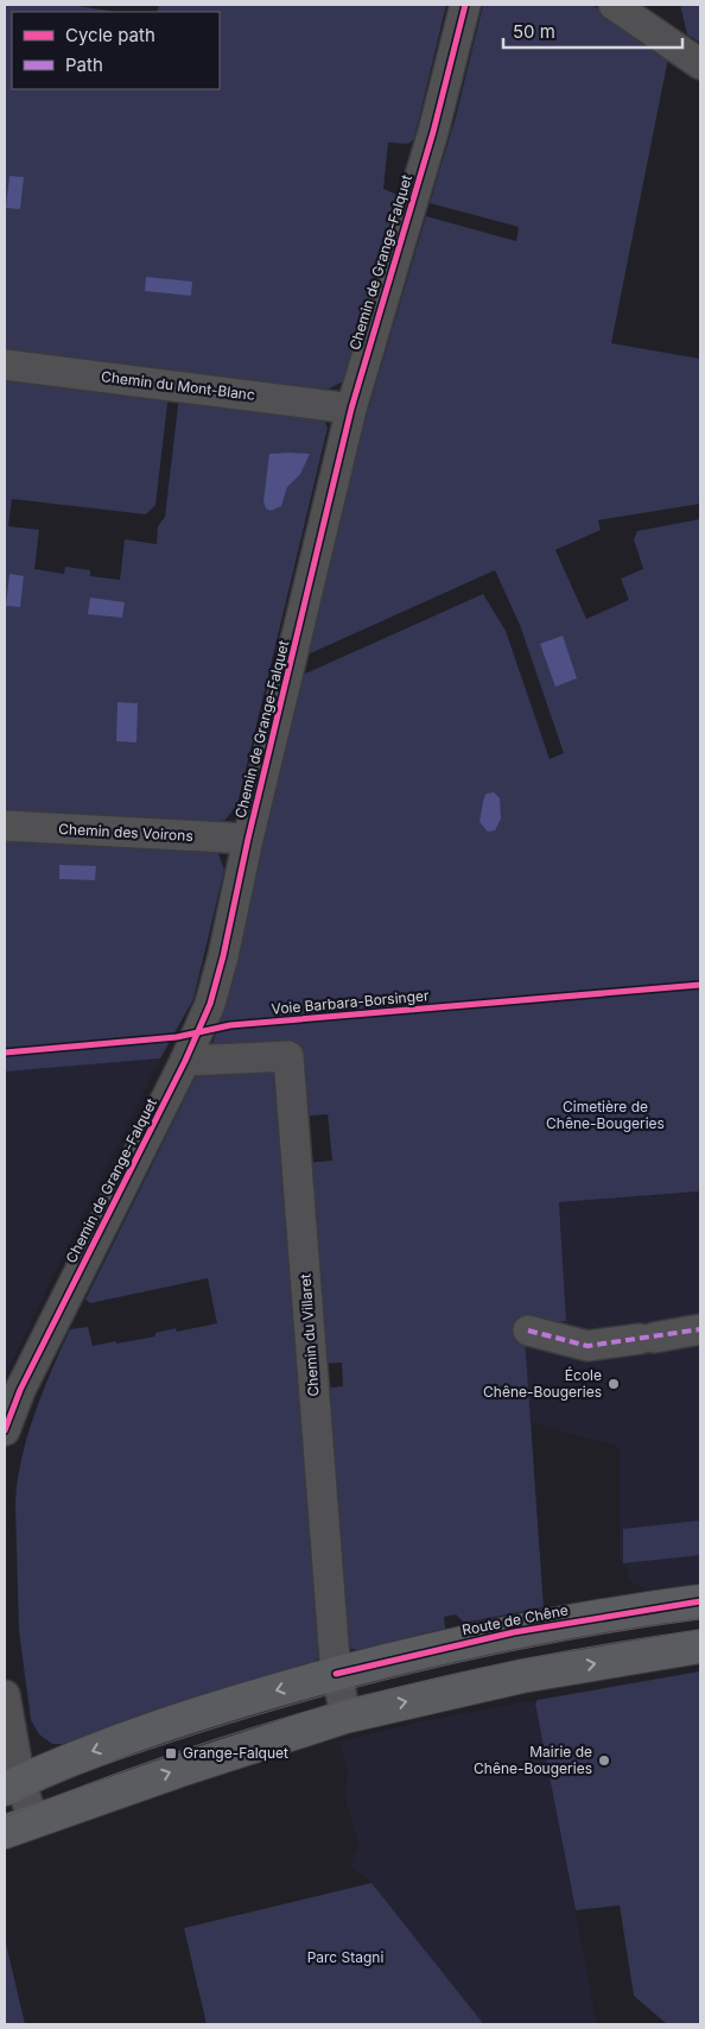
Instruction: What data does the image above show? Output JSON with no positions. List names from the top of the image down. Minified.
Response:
{"streets":{"main road":["Route de Chêne"],"street":["Chemin de Grange-Falquet","Chemin du Mont-Blanc","Chemin des Voirons","Chemin du Villaret"],"cycle path":["Voie Barbara-Borsinger"]},"crossings":[["Chemin de Grange-Falquet","Chemin du Mont-Blanc"],["Chemin de Grange-Falquet","Chemin des Voirons"],["Chemin de Grange-Falquet","Chemin du Villaret"],["Chemin du Villaret","Route de Chêne"]],"parks":["Cimetière de Chêne-Bougeries","Parc Stagni"],"places":{"other":["École Chêne-Bougeries","Mairie de Chêne-Bougeries"],"transit":["Grange-Falquet"]},"legend":["Cycle path","Path"],"scale_bar":"50 m"}
